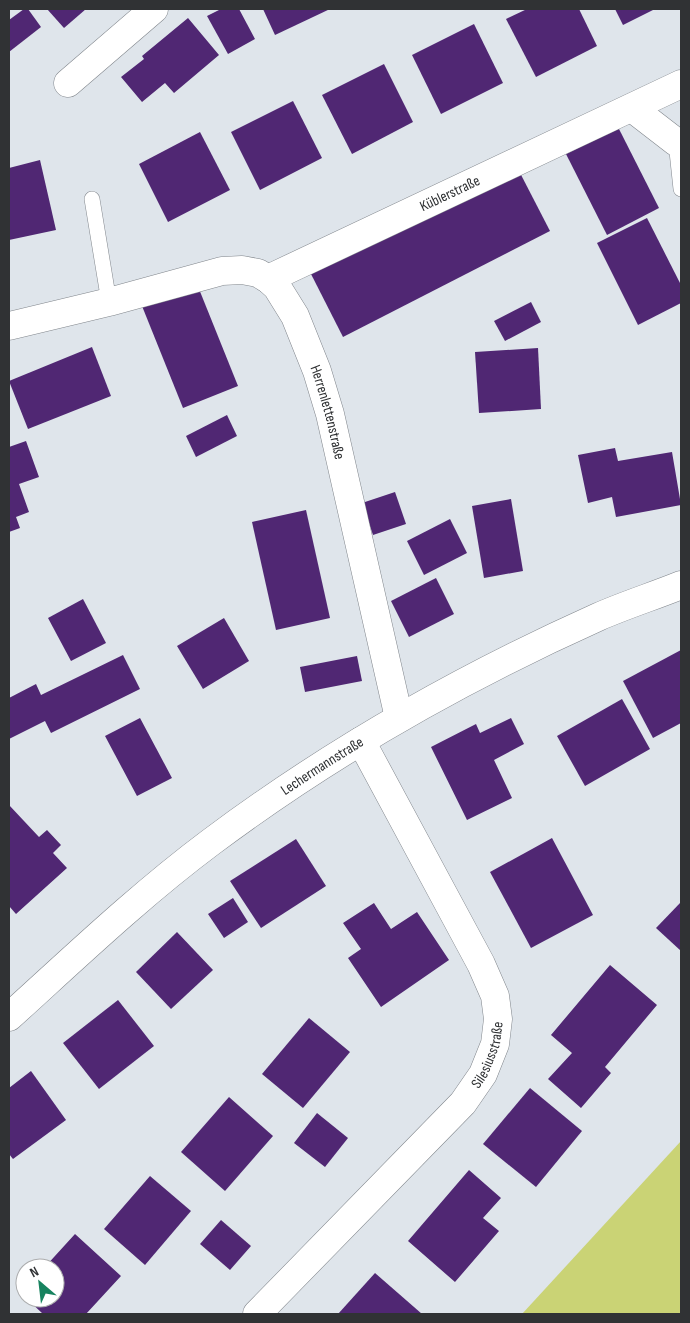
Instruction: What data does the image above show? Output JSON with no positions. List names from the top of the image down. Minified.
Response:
{"streets":{"street":["Küblerstraße","Herrenlettenstraße","Lechermannstraße","Silesiusstraße"]},"crossings":[["Küblerstraße","Herrenlettenstraße"],["Herrenlettenstraße","Lechermannstraße"],["Lechermannstraße","Silesiusstraße"]],"north":"top left"}
